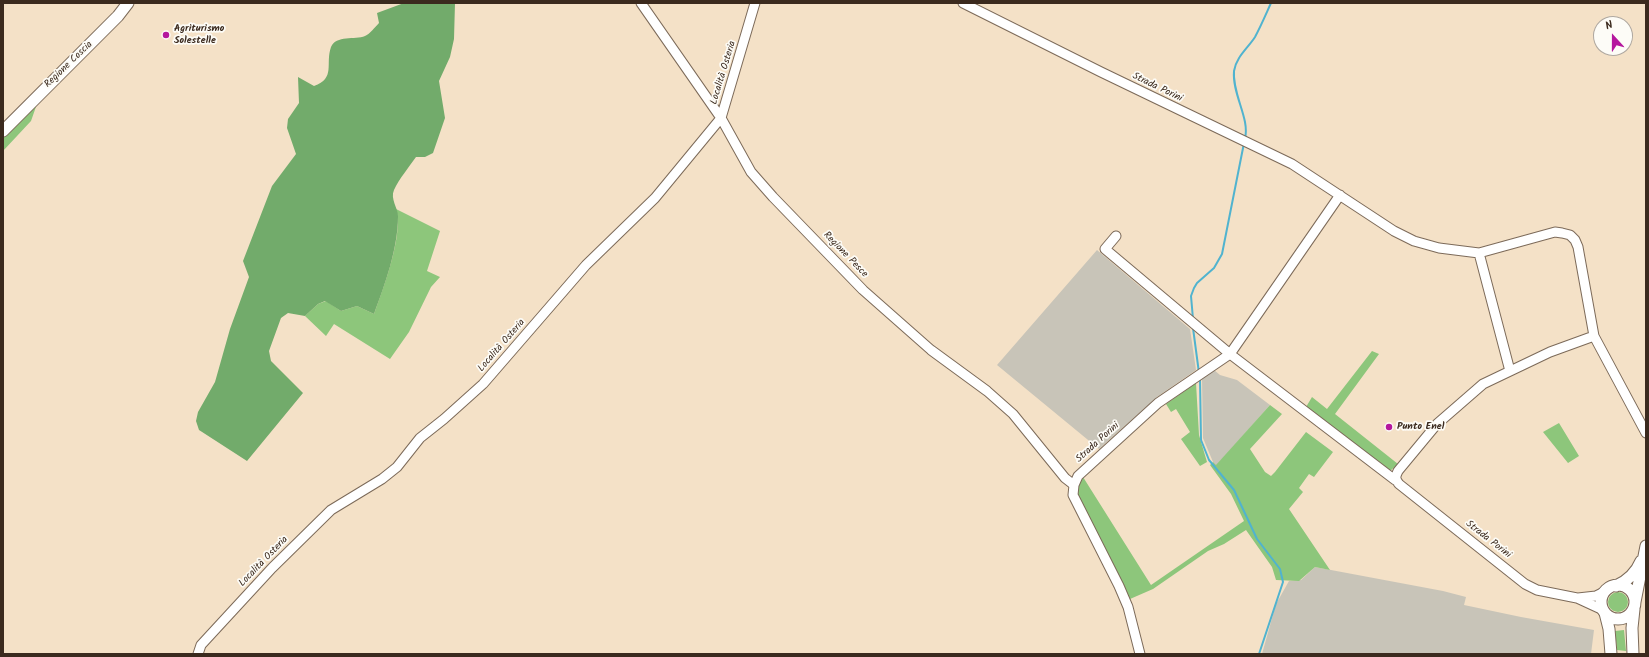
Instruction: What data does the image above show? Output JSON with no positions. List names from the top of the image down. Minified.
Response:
{"streets":{"main road":["Regione Coscia"],"street":["Località Osteria","Strada Porini","Regione Pesce"]},"crossings":[["Località Osteria","Regione Pesce"],["Strada Porini","Regione Pesce"]],"places":["Agriturismo Solestelle","Punto Enel"],"north":"top"}
